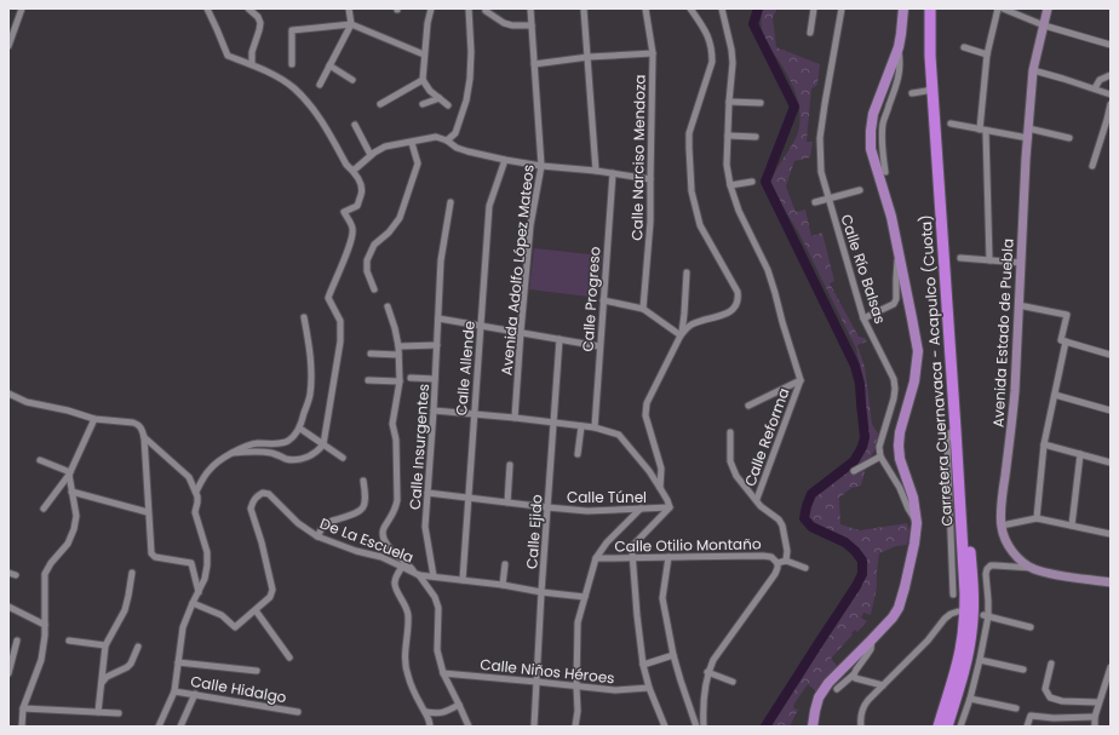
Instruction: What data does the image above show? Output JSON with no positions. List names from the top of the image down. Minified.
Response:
{"streets":{"highway":["Carretera Cuernavaca - Acapulco (Cuota)"],"street":["Calle Narciso Mendoza","Calle Río Balsas","Avenida Adolfo López Mateos","Calle Progreso","Avenida Estado de Puebla","Calle Allende","Calle Reforma","Calle Insurgentes","Calle Túnel","Calle Ejido","De La Escuela","Calle Otilio Montaño","Calle Niños Héroes","Calle Hidalgo"]},"crossings":[["Calle Allende","Calle Túnel"],["Calle Insurgentes","Calle Túnel"],["Calle Túnel","Calle Ejido"],["Calle Ejido","Calle Niños Héroes"]]}
